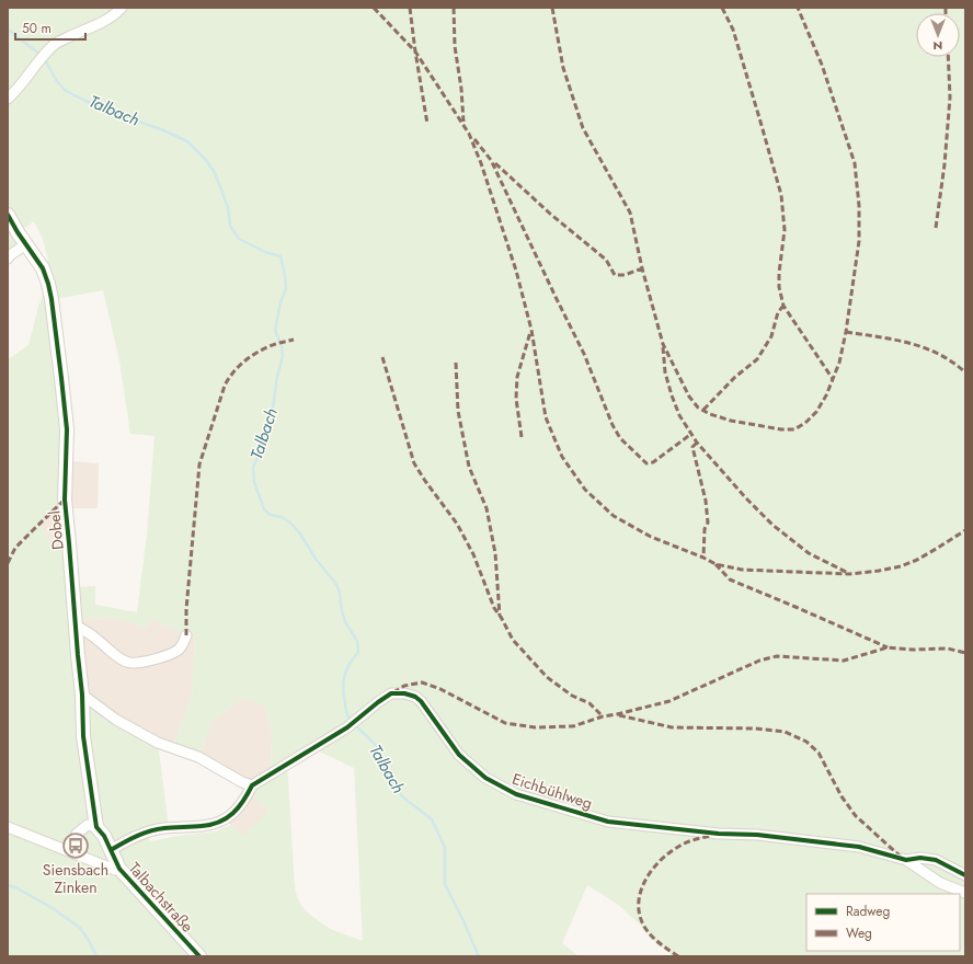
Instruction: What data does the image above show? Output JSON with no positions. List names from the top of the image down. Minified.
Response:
{"streets":{"street":["Dobel","Eichbühlweg","Talbachstraße"]},"crossings":[["Dobel","Eichbühlweg"],["Dobel","Talbachstraße"],["Eichbühlweg","Talbachstraße"]],"water":["Talbach"],"places":{"bus stop":["Siensbach Zinken"]},"legend":["Radweg","Weg"],"scale_bar":"50 m","north":"bottom"}
